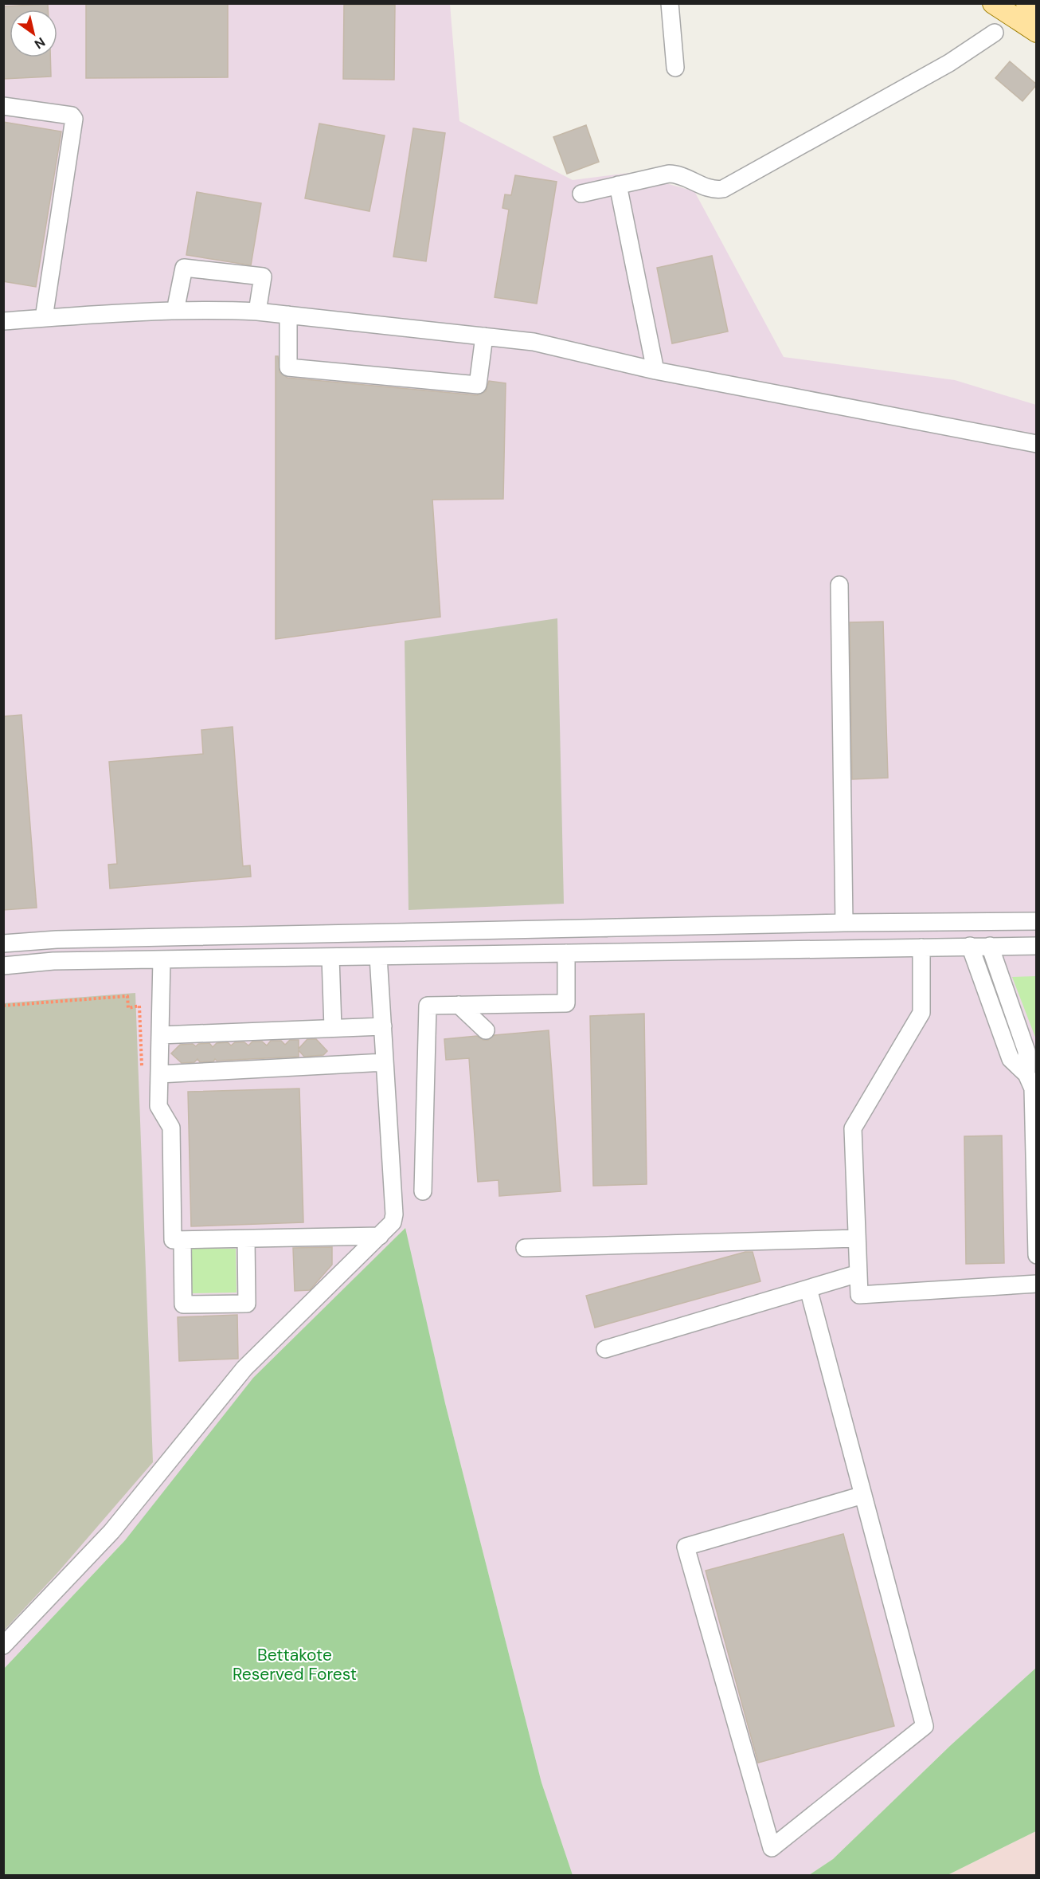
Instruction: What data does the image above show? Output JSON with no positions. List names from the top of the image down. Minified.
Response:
{"parks":["Bettakote Reserved Forest"],"north":"bottom right"}
